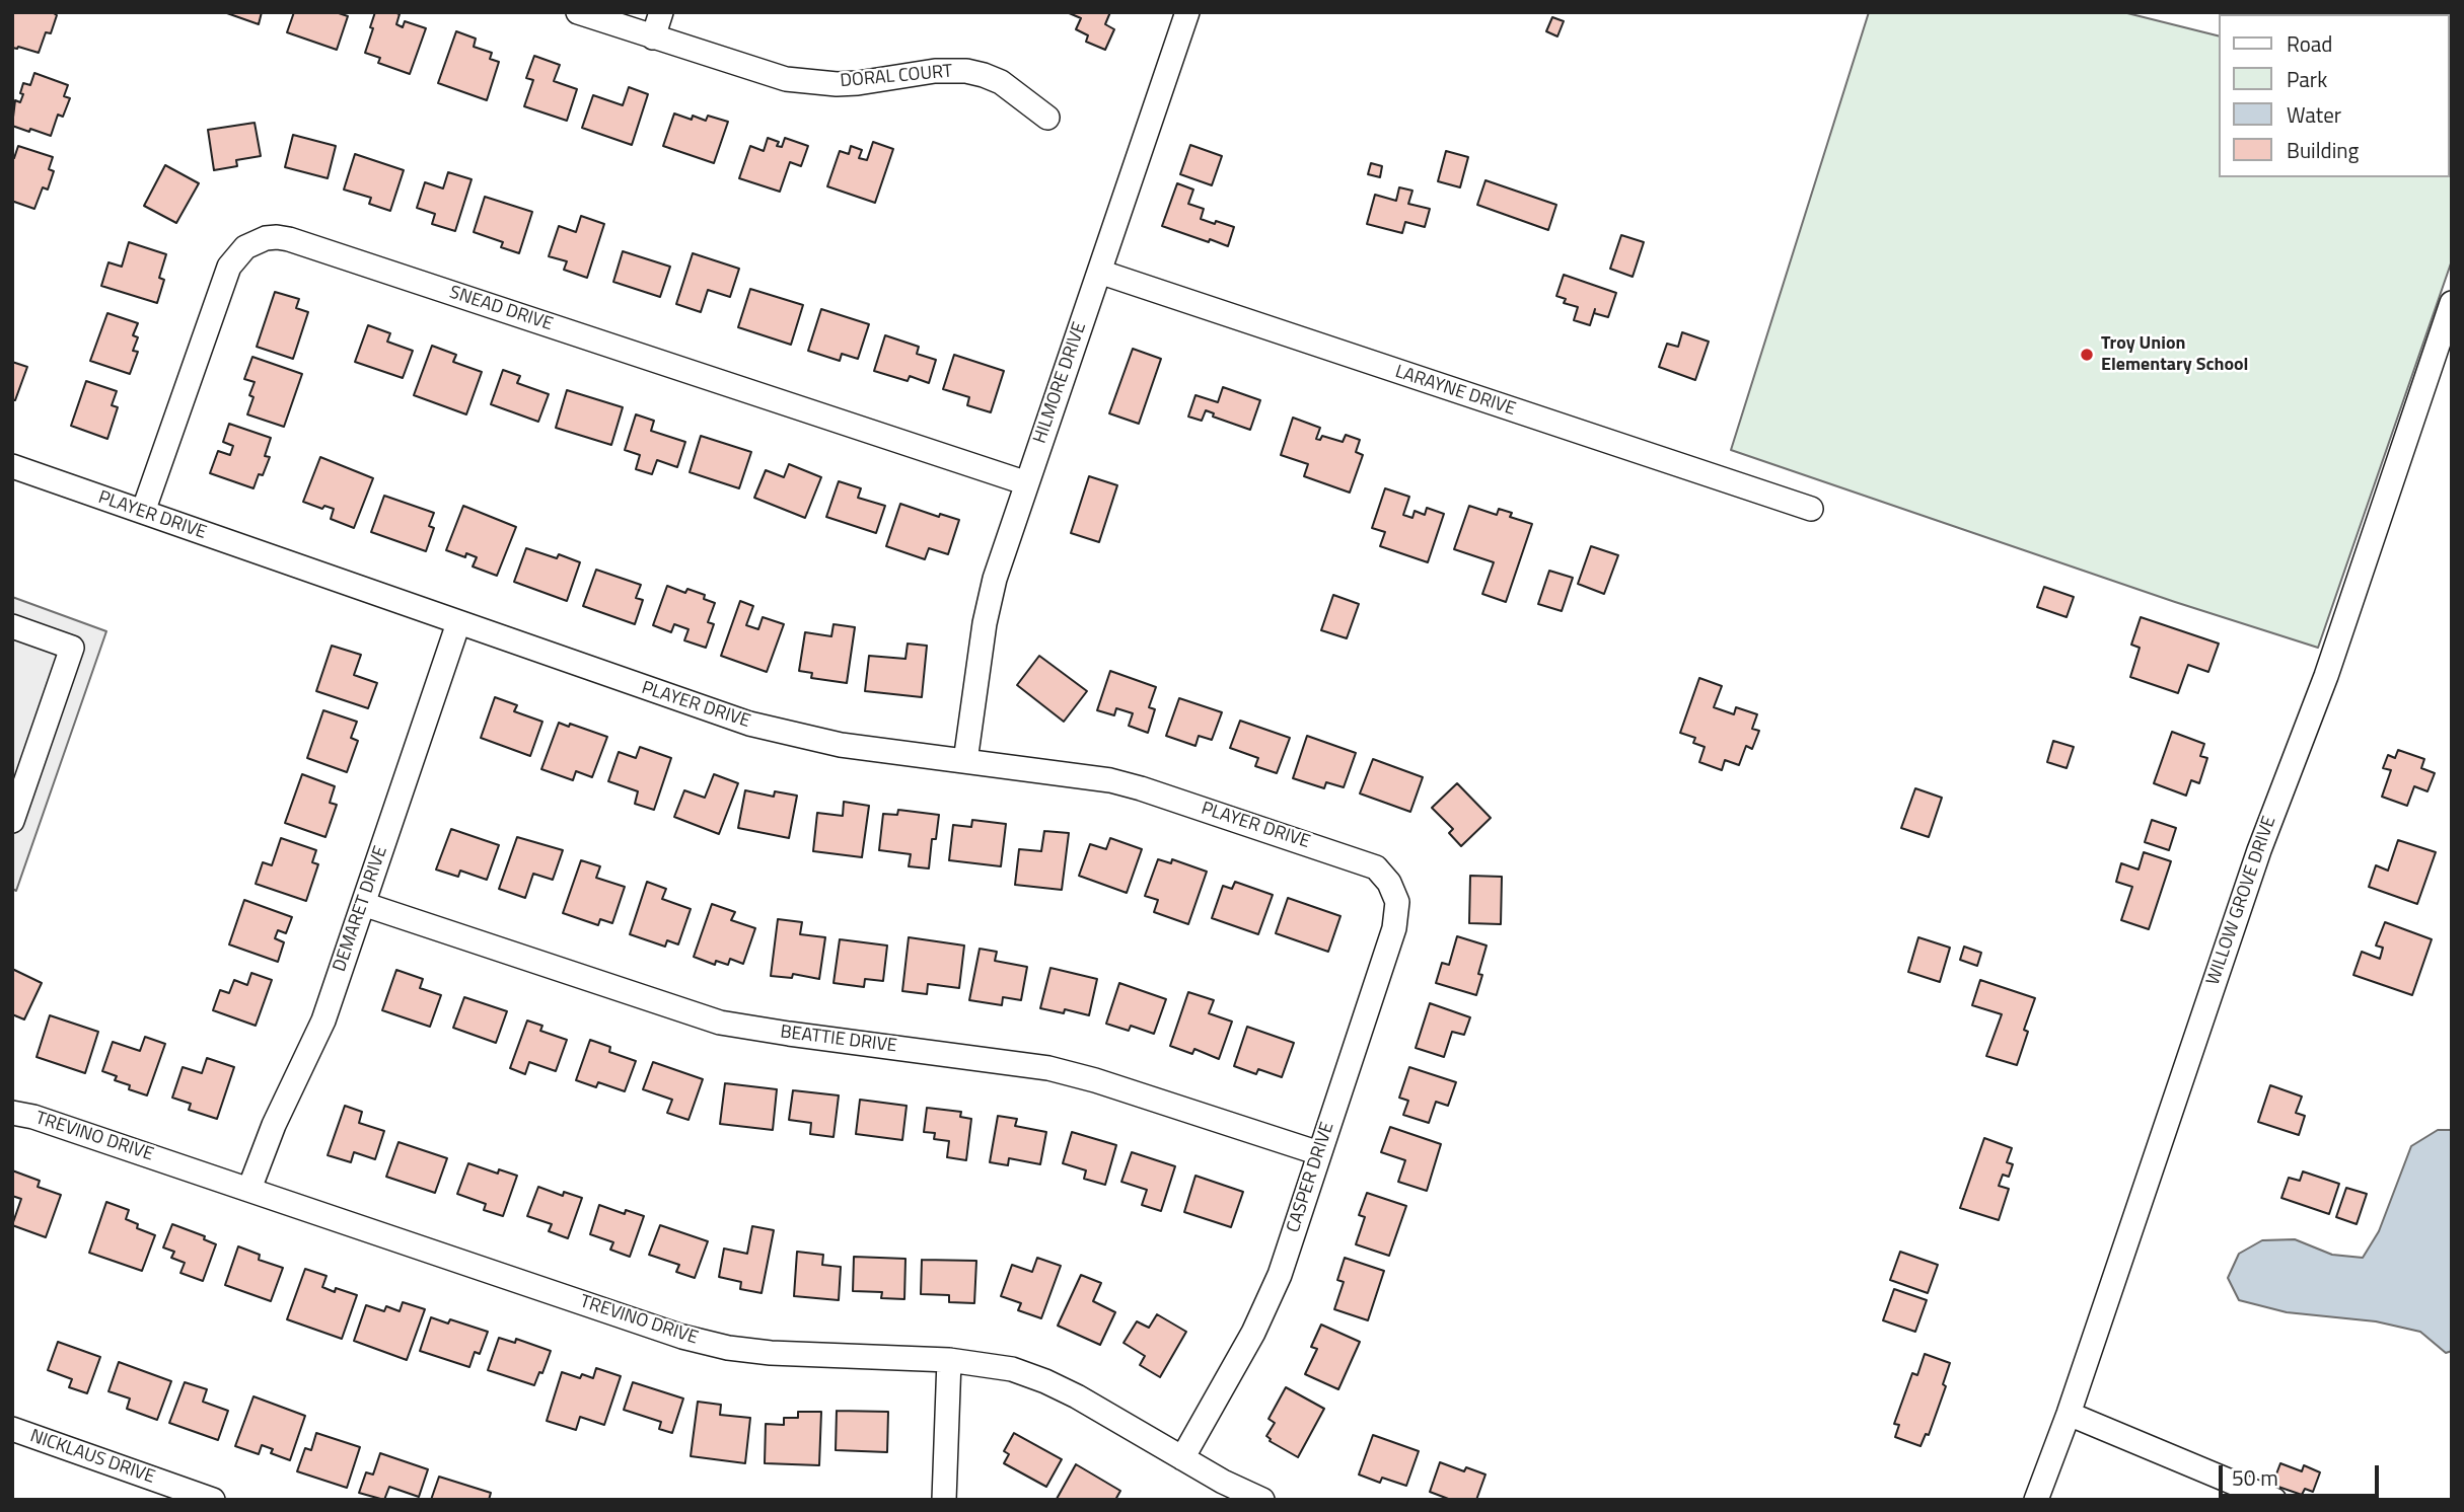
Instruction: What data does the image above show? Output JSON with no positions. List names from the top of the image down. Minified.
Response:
{"streets":{"street":["DORAL COURT","SNEAD DRIVE","HILMORE DRIVE","LARAYNE DRIVE","PLAYER DRIVE","WILLOW GROVE DRIVE","DEMARET DRIVE","BEATTIE DRIVE","TREVINO DRIVE","CASPER DRIVE","NICKLAUS DRIVE"]},"crossings":[["SNEAD DRIVE","HILMORE DRIVE"],["SNEAD DRIVE","PLAYER DRIVE"],["HILMORE DRIVE","LARAYNE DRIVE"],["HILMORE DRIVE","PLAYER DRIVE"],["PLAYER DRIVE","DEMARET DRIVE"],["PLAYER DRIVE","CASPER DRIVE"],["DEMARET DRIVE","BEATTIE DRIVE"],["DEMARET DRIVE","TREVINO DRIVE"],["BEATTIE DRIVE","CASPER DRIVE"],["TREVINO DRIVE","CASPER DRIVE"]],"places":["Troy Union Elementary School"],"legend":["Road","Park","Water","Building"],"scale_bar":"50 m"}
